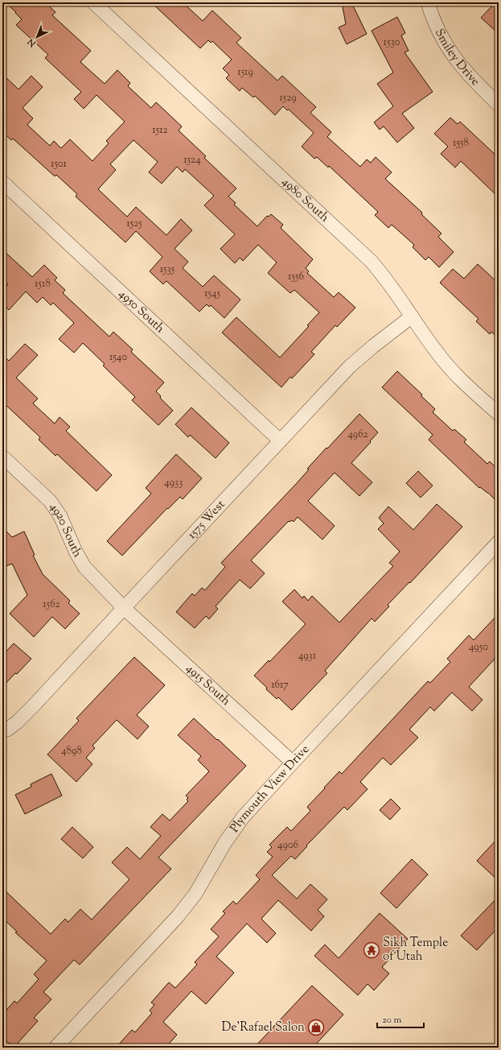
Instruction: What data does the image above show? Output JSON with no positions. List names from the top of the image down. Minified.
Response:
{"streets":{"street":["Smiley Drive","4980 South","4950 South","1575 West","4920 South","4915 South","Plymouth View Drive"]},"crossings":[["4980 South","1575 West"],["4950 South","1575 West"],["1575 West","4920 South"],["1575 West","4915 South"],["4920 South","4915 South"],["4915 South","Plymouth View Drive"]],"places":{"temple":["Sikh Temple of Utah"],"shop":["De'Rafael Salon"]},"house_numbers":["1530","1519","1529","1512","1558","1524","1501","1525","1535","1556","1518","1545","1540","4962","4933","1562","4950","4931","1617","4898","4906"],"scale_bar":"20 m","north":"bottom left"}
